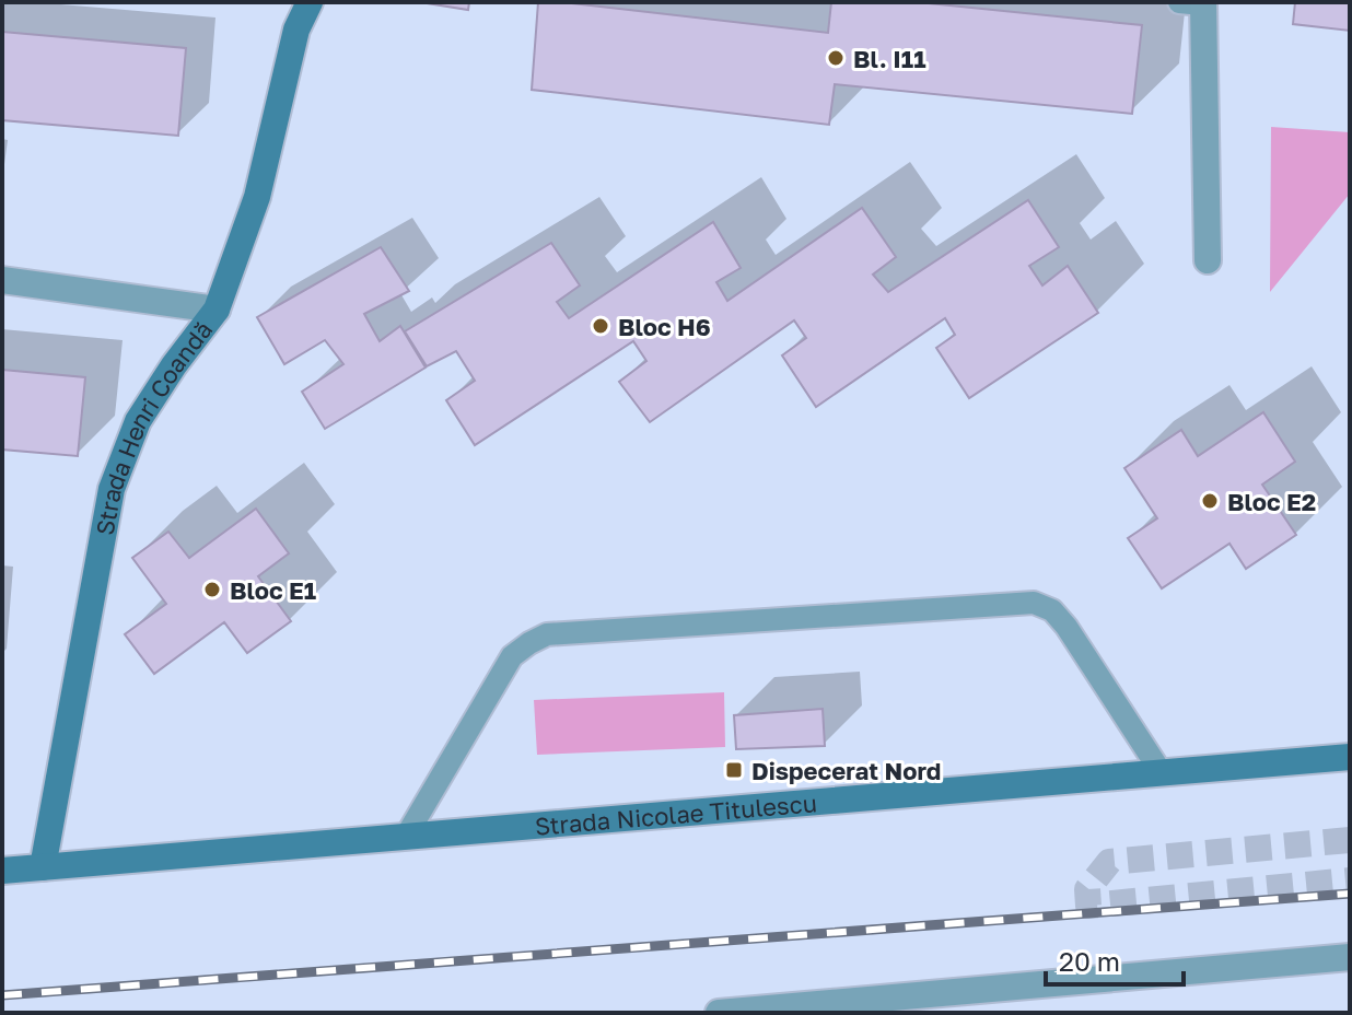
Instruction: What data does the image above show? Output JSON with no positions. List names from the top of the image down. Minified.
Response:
{"streets":{"main road":["Strada Henri Coandă","Strada Nicolae Titulescu"]},"crossings":[["Strada Henri Coandă","Strada Nicolae Titulescu"]],"places":{"other":["Bl. I11","Bloc H6","Bloc E2","Bloc E1"],"transit":["Dispecerat Nord"]},"scale_bar":"20 m"}
